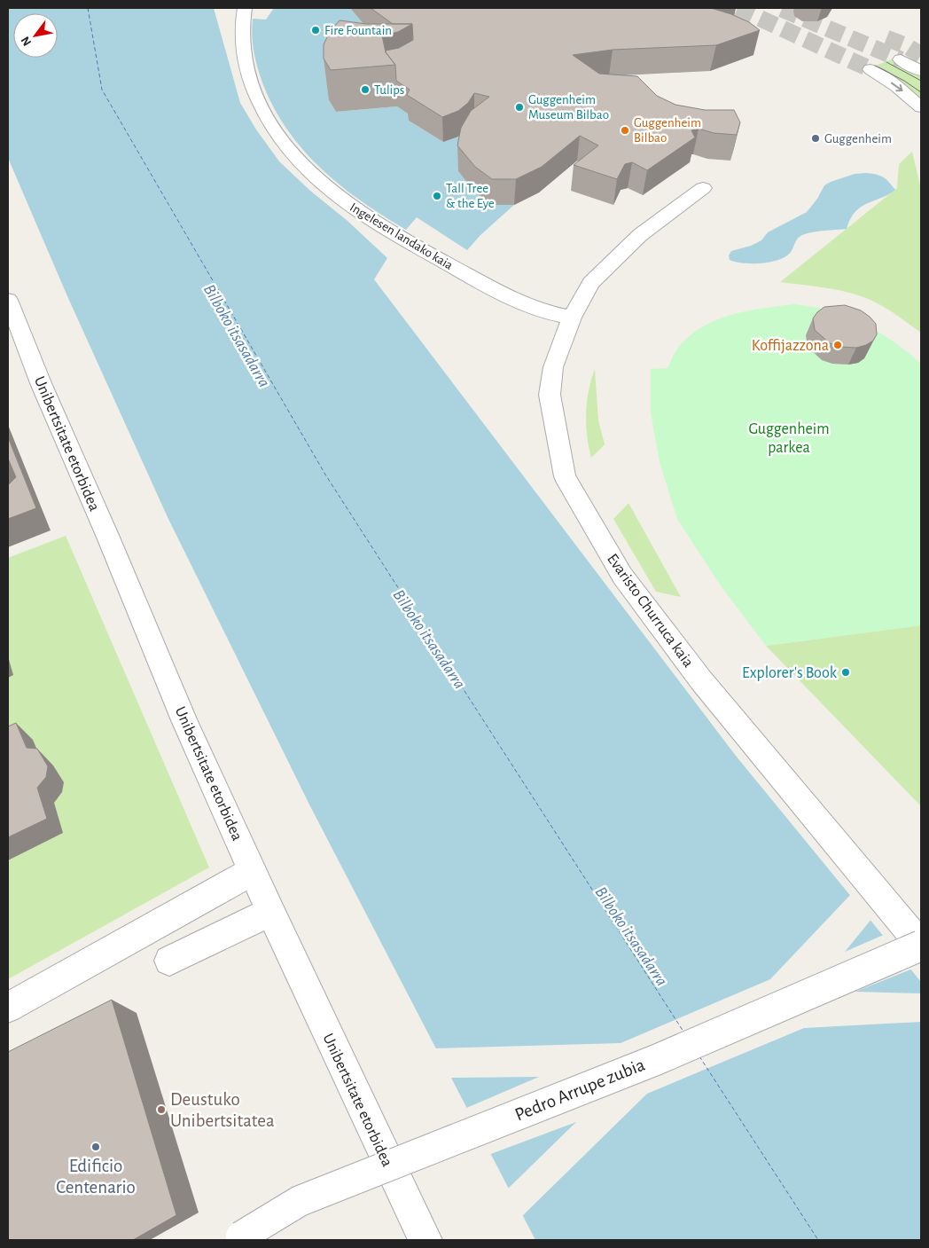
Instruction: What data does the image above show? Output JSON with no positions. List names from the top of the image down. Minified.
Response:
{"streets":{"street":["Ingelesen landako kaia","Unibertsitate etorbidea","Evaristo Churruca kaia","Pedro Arrupe zubia"]},"crossings":[["Ingelesen landako kaia","Evaristo Churruca kaia"],["Evaristo Churruca kaia","Pedro Arrupe zubia"]],"water":["Bilboko itsasadarra"],"parks":["Guggenheim parkea"],"places":["Fire Fountain","Tulips","Guggenheim Museum Bilbao","Guggenheim Bilbao","Guggenheim","Tall Tree & the Eye","Koffijazzona","Explorer's Book","Deustuko Unibertsitatea","Edificio Centenario"],"north":"bottom left"}
